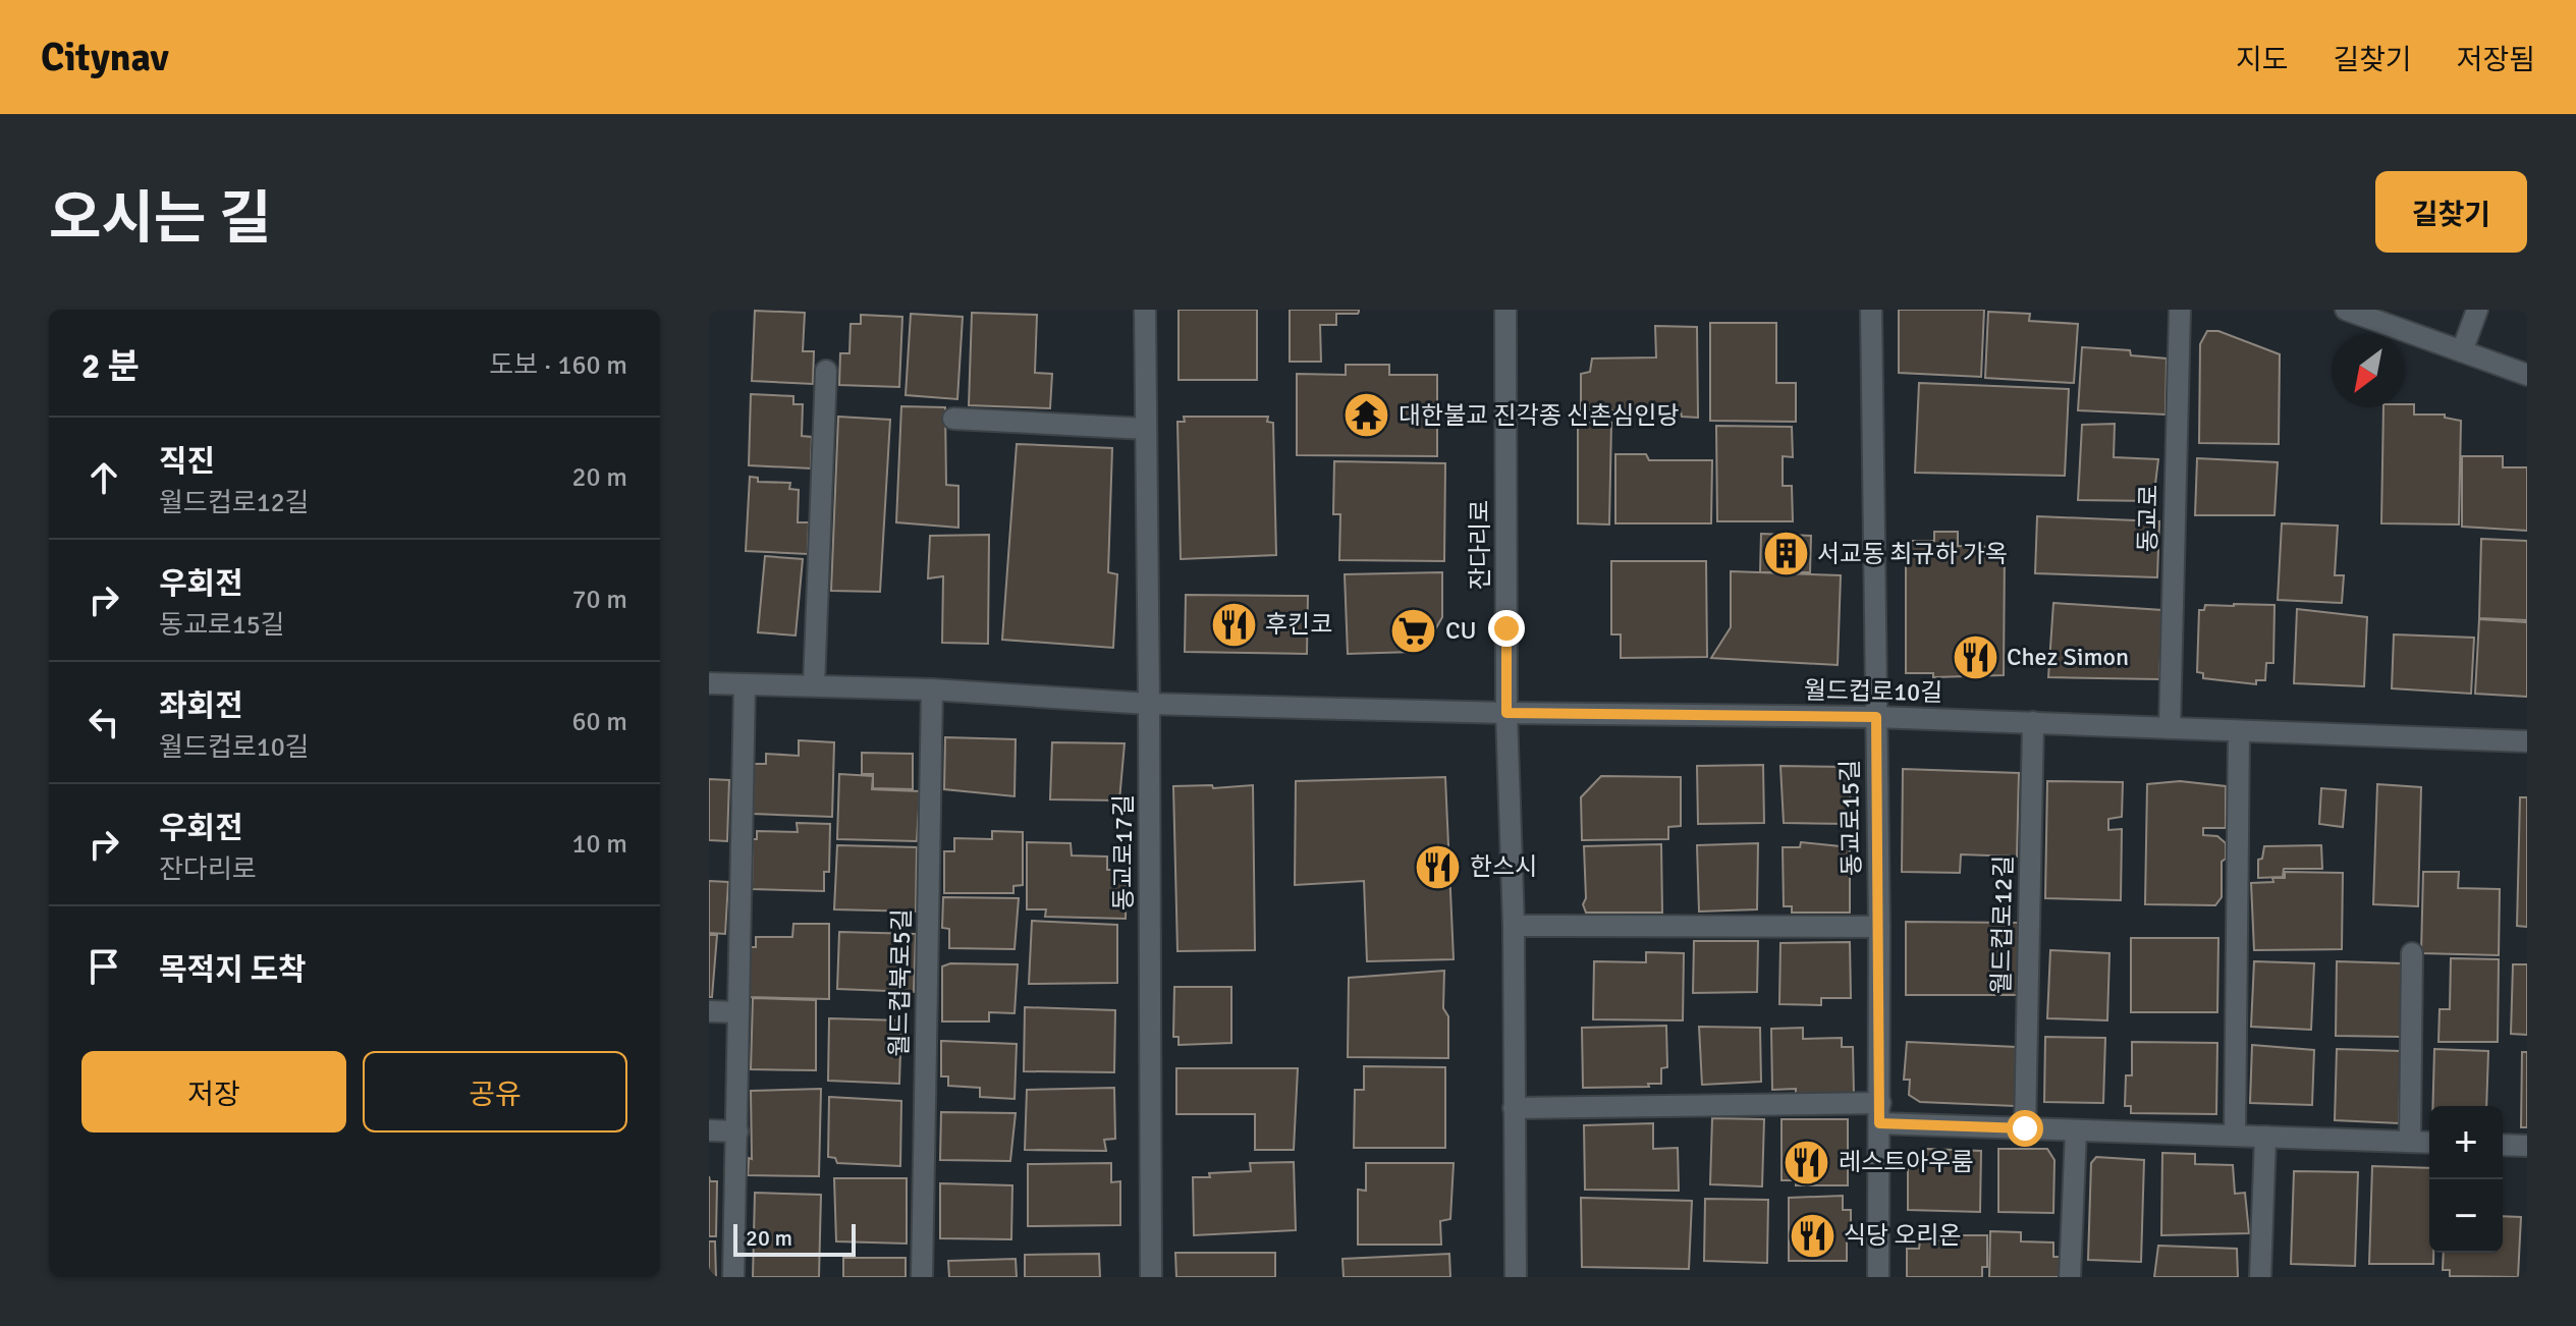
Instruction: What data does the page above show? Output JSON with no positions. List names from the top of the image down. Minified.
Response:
{"streets":{"street":["동교로","잔다리로","월드컵로10길","동교로15길","동교로17길","월드컵로12길","월드컵북로5길"]},"crossings":[["동교로","월드컵로10길"],["잔다리로","월드컵로10길"],["월드컵로10길","동교로15길"],["월드컵로10길","월드컵로12길"]],"places":{"temple":["대한불교 진각종 신촌심인당"],"building":["서교동 최규하 가옥"],"restaurant":["후킨코","Chez Simon","한스시","레스트아우룸","식당 오리온"],"supermarket":["CU"]},"scale_bar":"20 m","north":"bottom left","page":{"header":"Citynav","nav":["지도","길찾기","저장됨"],"title":"오시는 길","buttons":["길찾기",["저장","공유"]],"heading":["2 분","도보 · 160 m"],"list":[["직진","월드컵로12길","20 m"],["우회전","동교로15길","70 m"],["좌회전","월드컵로10길","60 m"],["우회전","잔다리로","10 m"],"목적지 도착"],"map_buttons":["+","−"],"scale":"20 m"}}
